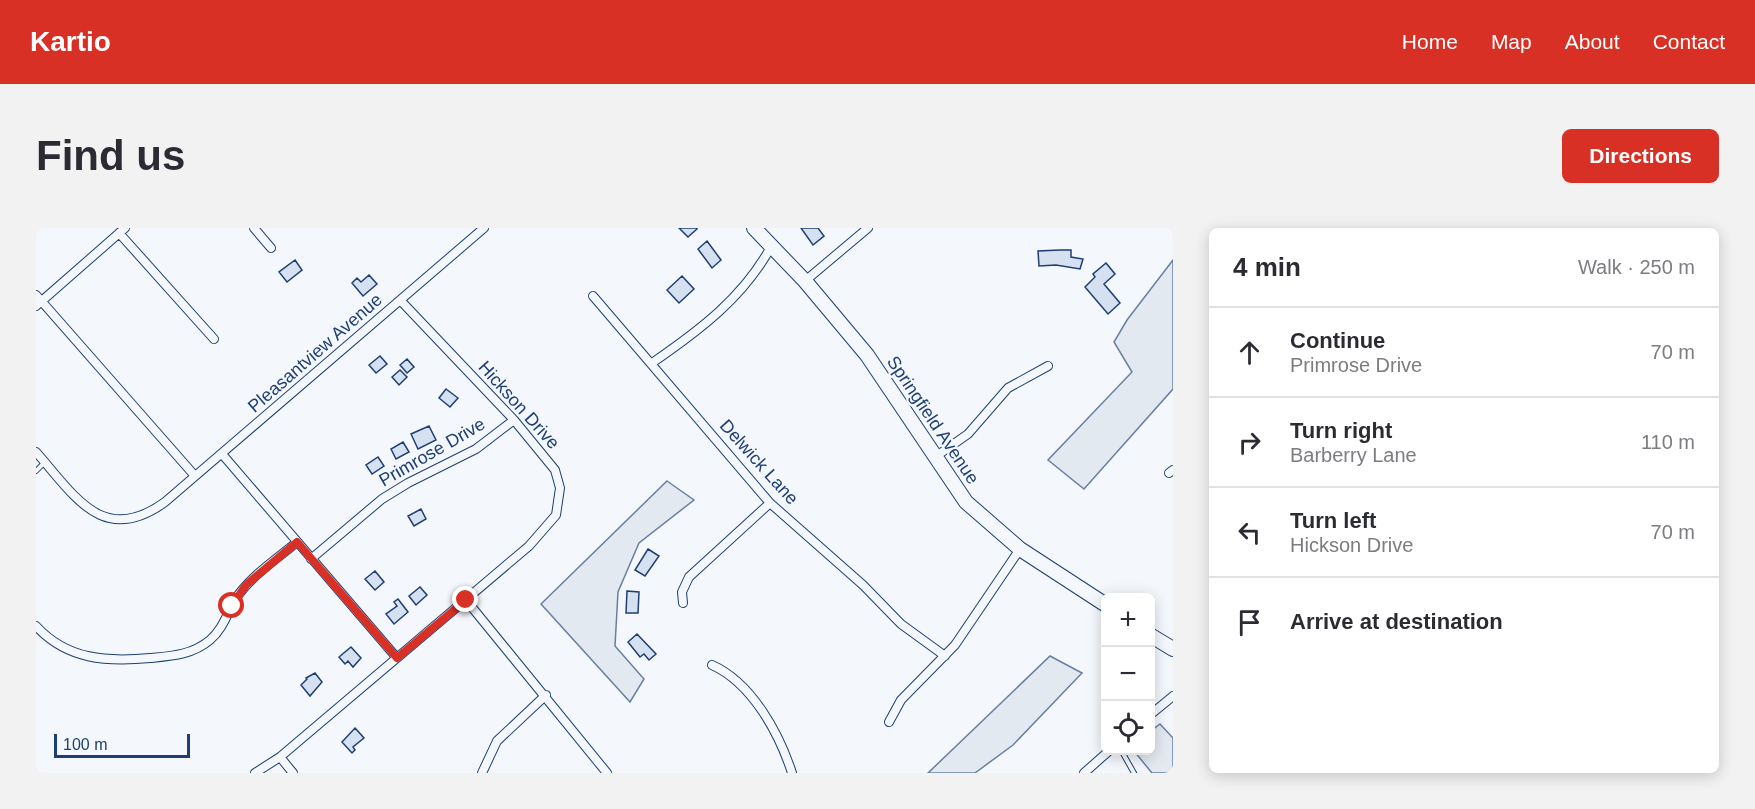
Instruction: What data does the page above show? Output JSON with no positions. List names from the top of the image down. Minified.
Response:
{"streets":{"main road":["Springfield Avenue"],"street":["Pleasantview Avenue","Hickson Drive","Primrose Drive","Delwick Lane"]},"crossings":[["Pleasantview Avenue","Hickson Drive"],["Hickson Drive","Primrose Drive"]],"scale_bar":"100 m","page":{"header":"Kartio","nav":["Home","Map","About","Contact"],"buttons":"Directions","title":"Find us","heading":["4 min","Walk · 250 m"],"list":[["Continue","Primrose Drive","70 m"],["Turn right","Barberry Lane","110 m"],["Turn left","Hickson Drive","70 m"],"Arrive at destination"],"map_buttons":["+","−"],"scale":"100 m"}}
